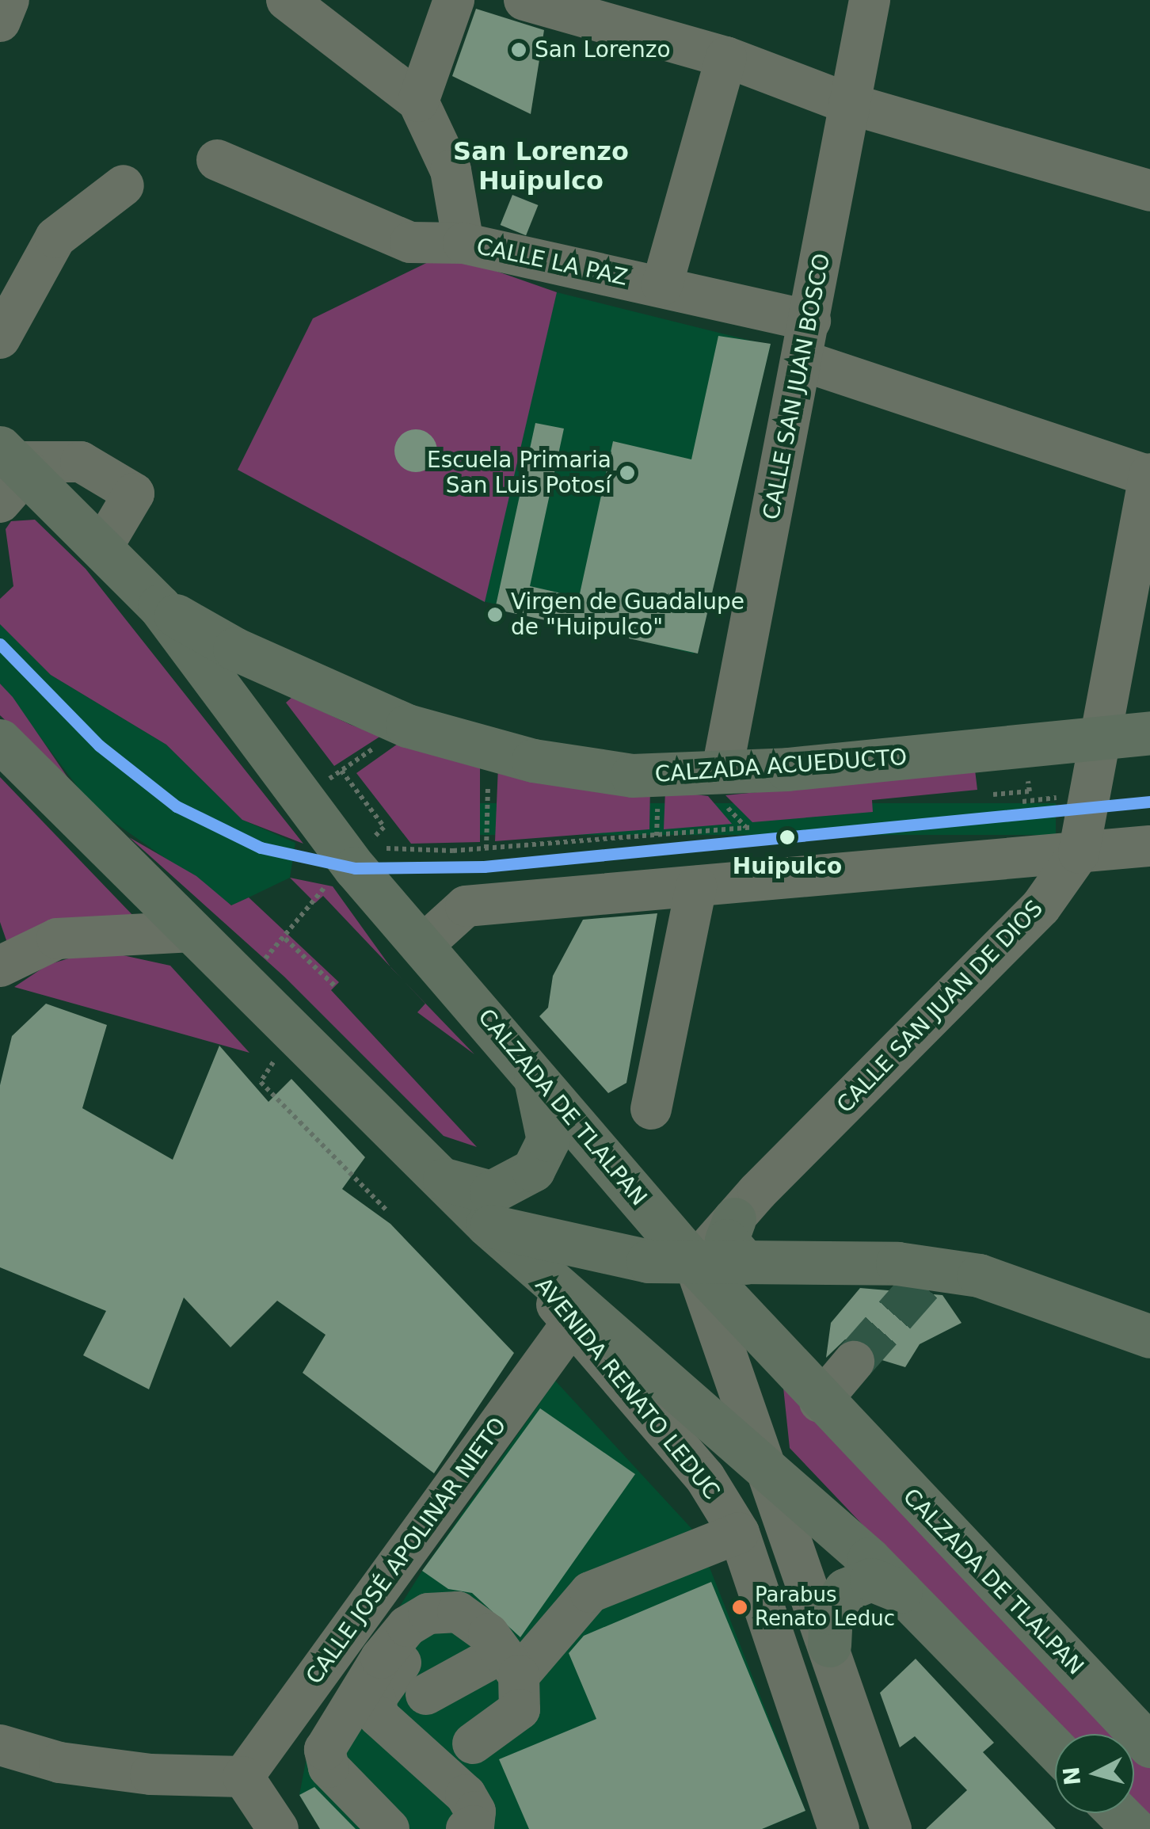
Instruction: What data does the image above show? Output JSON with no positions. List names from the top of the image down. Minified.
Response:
{"streets":{"main road":["CALZADA ACUEDUCTO","CALZADA DE TLALPAN"],"street":["CALLE LA PAZ","CALLE SAN JUAN BOSCO","CALLE SAN JUAN DE DIOS","AVENIDA RENATO LEDUC","CALLE JOSÉ APOLINAR NIETO"]},"crossings":[["CALLE LA PAZ","CALLE SAN JUAN BOSCO"],["CALLE SAN JUAN BOSCO","CALZADA ACUEDUCTO"],["CALZADA ACUEDUCTO","CALLE SAN JUAN DE DIOS"],["CALZADA ACUEDUCTO","CALZADA DE TLALPAN"],["CALLE SAN JUAN DE DIOS","CALZADA DE TLALPAN"],["AVENIDA RENATO LEDUC","CALLE JOSÉ APOLINAR NIETO"]],"districts":["San Lorenzo Huipulco"],"places":["San Lorenzo","Escuela Primaria San Luis Potosí","Virgen de Guadalupe de \"Huipulco\"","Huipulco","Parabus Renato Leduc"],"north":"left"}
